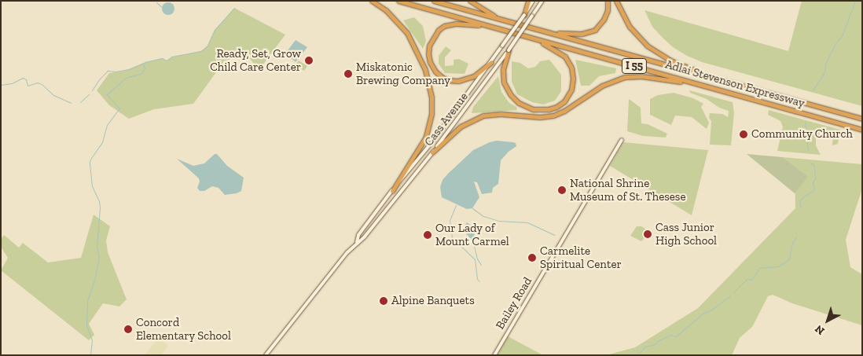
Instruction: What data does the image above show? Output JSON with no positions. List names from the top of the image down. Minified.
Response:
{"streets":{"highway":["I 55","Adlai Stevenson Expressway"],"main road":["Cass Avenue","Bailey Road"]},"places":["Ready, Set, Grow Child Care Center","Miskatonic Brewing Company","Community Church","National Shrine Museum of St. Thesese","Cass Junior High School","Our Lady of Mount Carmel","Carmelite Spiritual Center","Alpine Banquets","Concord Elementary School"],"north":"bottom left"}
